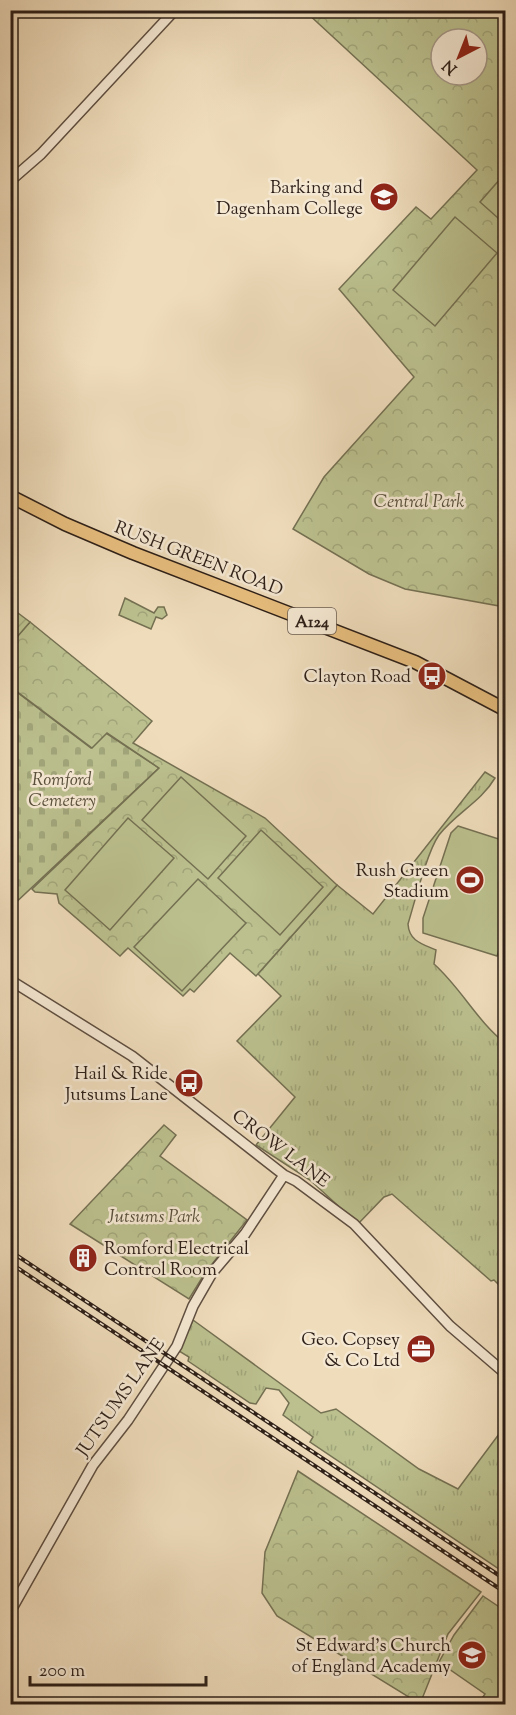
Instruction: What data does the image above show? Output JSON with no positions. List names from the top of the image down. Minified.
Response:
{"streets":{"main road":["RUSH GREEN ROAD","A124"],"street":["CROW LANE","JUTSUMS LANE"]},"crossings":[["CROW LANE","JUTSUMS LANE"]],"parks":["Central Park","Romford Cemetery","Jutsums Park"],"places":{"school or university":["Barking and Dagenham College","St Edward's Church of England Academy"],"bus stop":["Clayton Road","Hail & Ride Jutsums Lane"],"sports":["Rush Green Stadium"],"building":["Romford Electrical Control Room"],"office":["Geo. Copsey & Co Ltd"]},"scale_bar":"200 m","north":"bottom left"}
